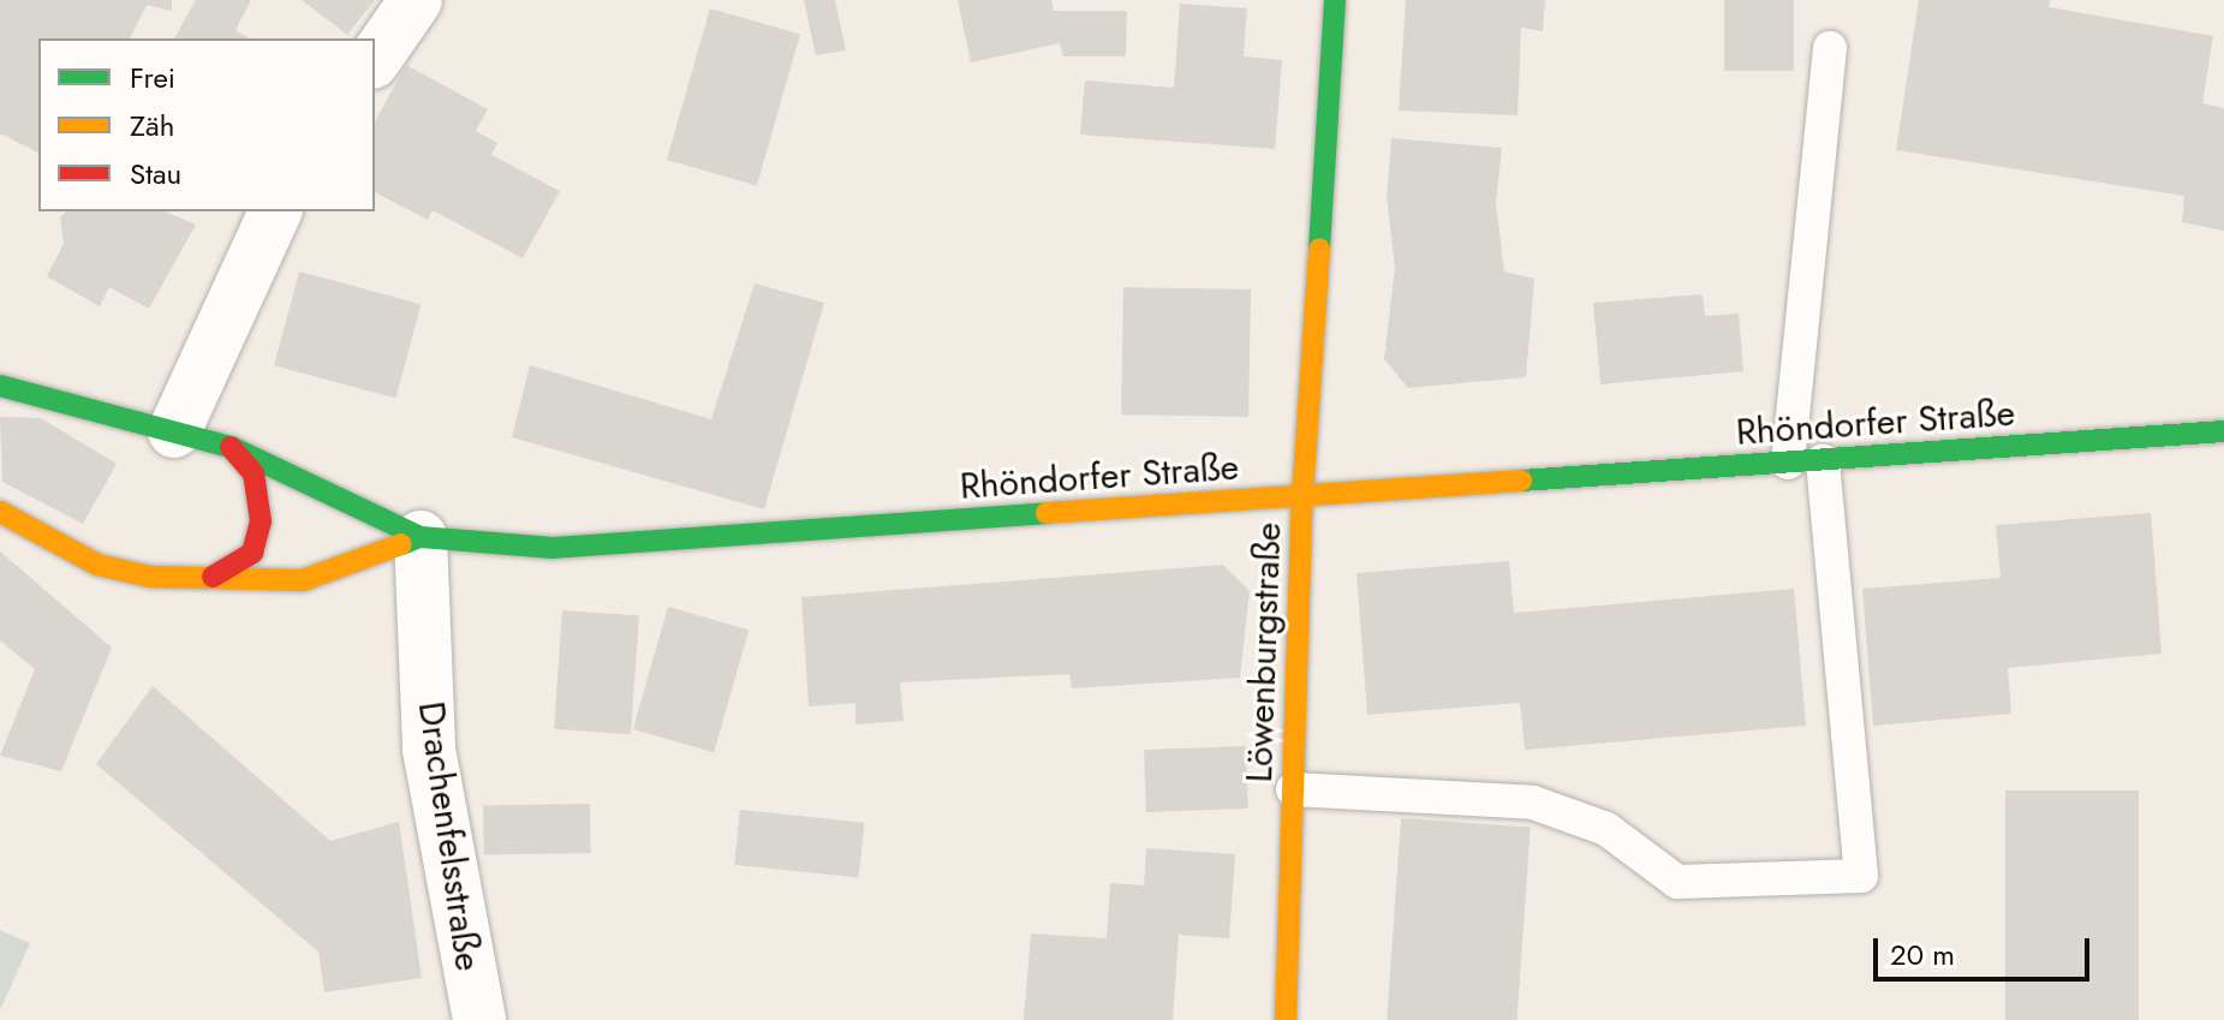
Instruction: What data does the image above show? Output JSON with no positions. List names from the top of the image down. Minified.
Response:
{"streets":{"main road":["Rhöndorfer Straße","Löwenburgstraße"],"street":["Drachenfelsstraße"]},"crossings":[["Rhöndorfer Straße","Löwenburgstraße"],["Rhöndorfer Straße","Drachenfelsstraße"]],"legend":["Frei","Zäh","Stau"],"scale_bar":"20 m"}
